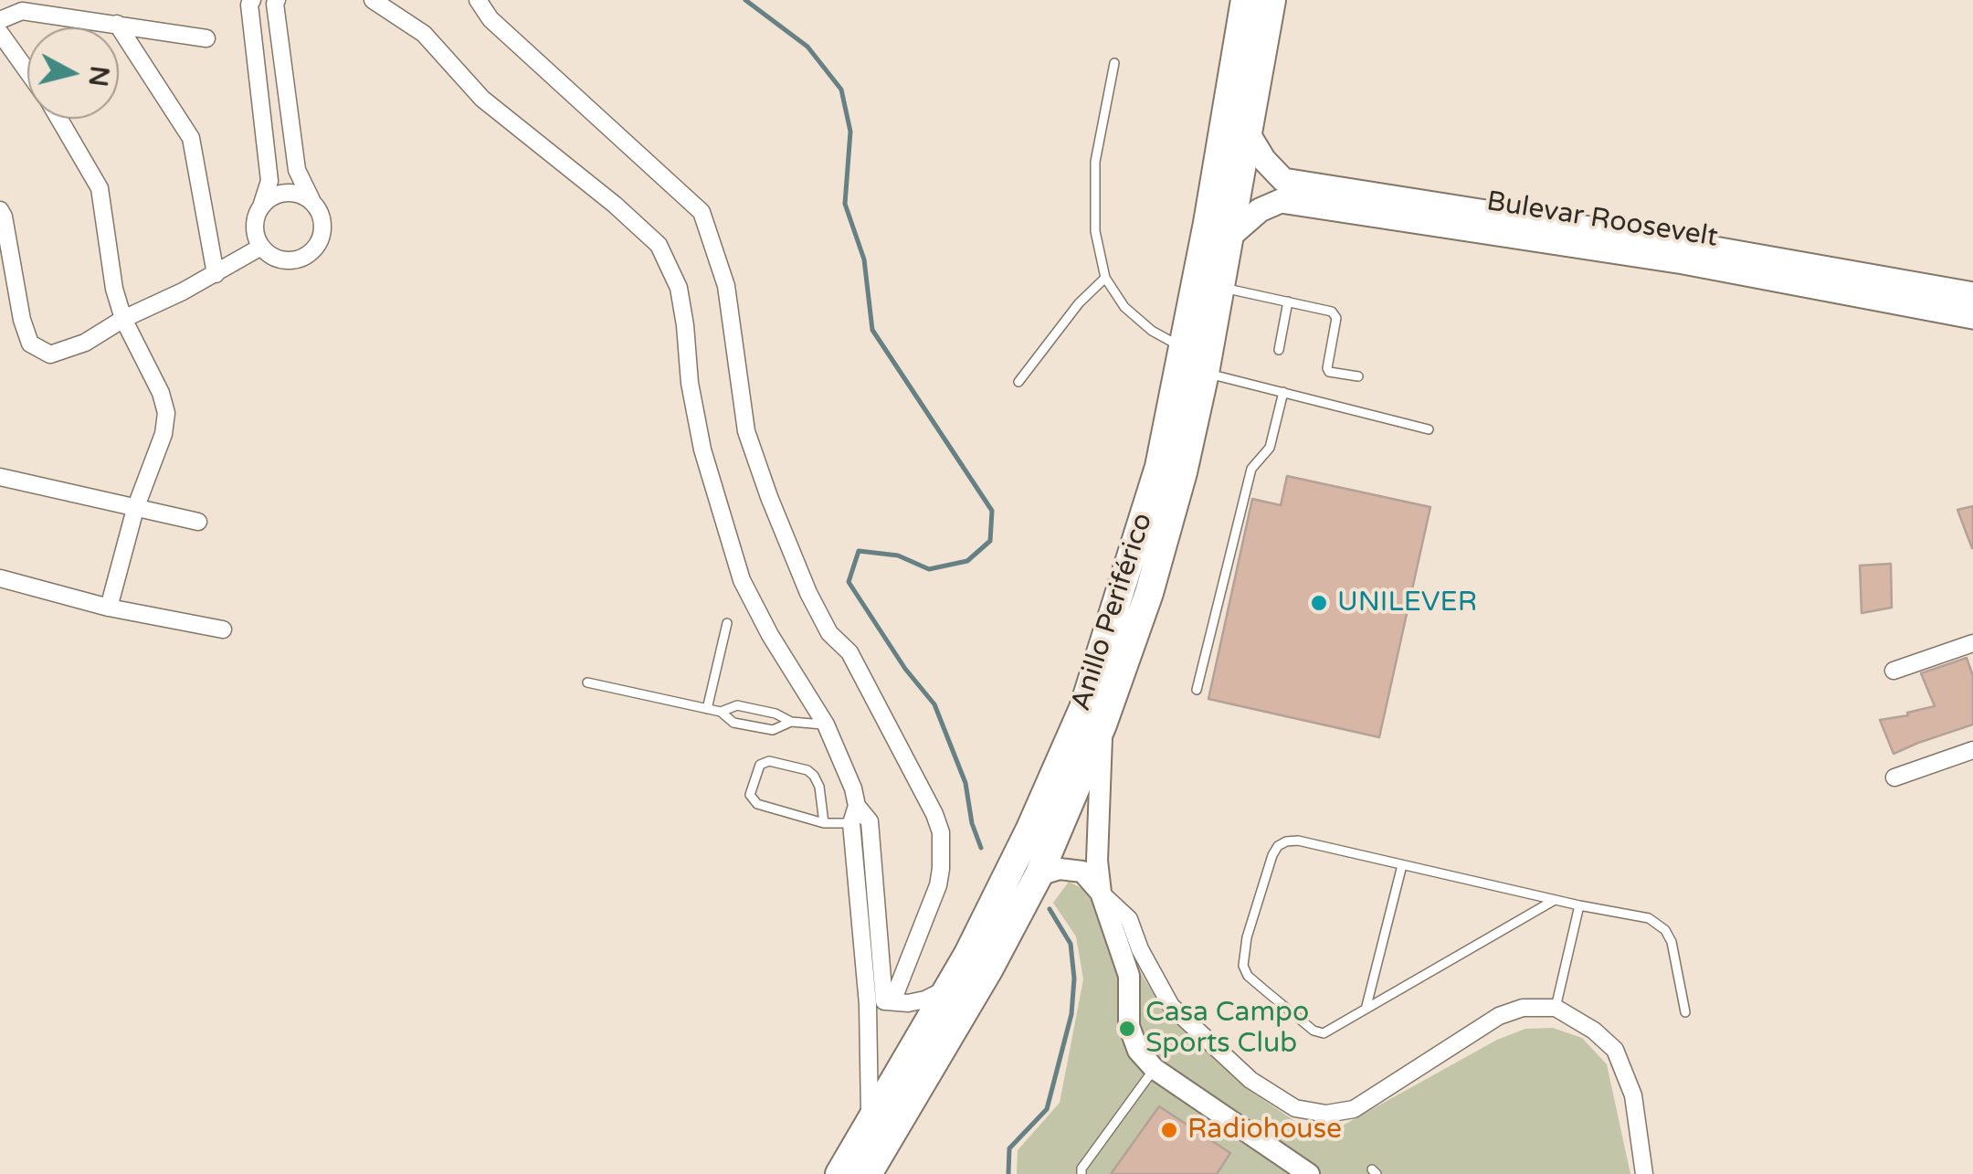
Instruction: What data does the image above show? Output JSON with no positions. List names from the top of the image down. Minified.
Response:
{"streets":{"highway":["Anillo Periférico"],"main road":["Bulevar Roosevelt"]},"places":["UNILEVER","Casa Campo Sports Club","Radiohouse"],"north":"right"}
